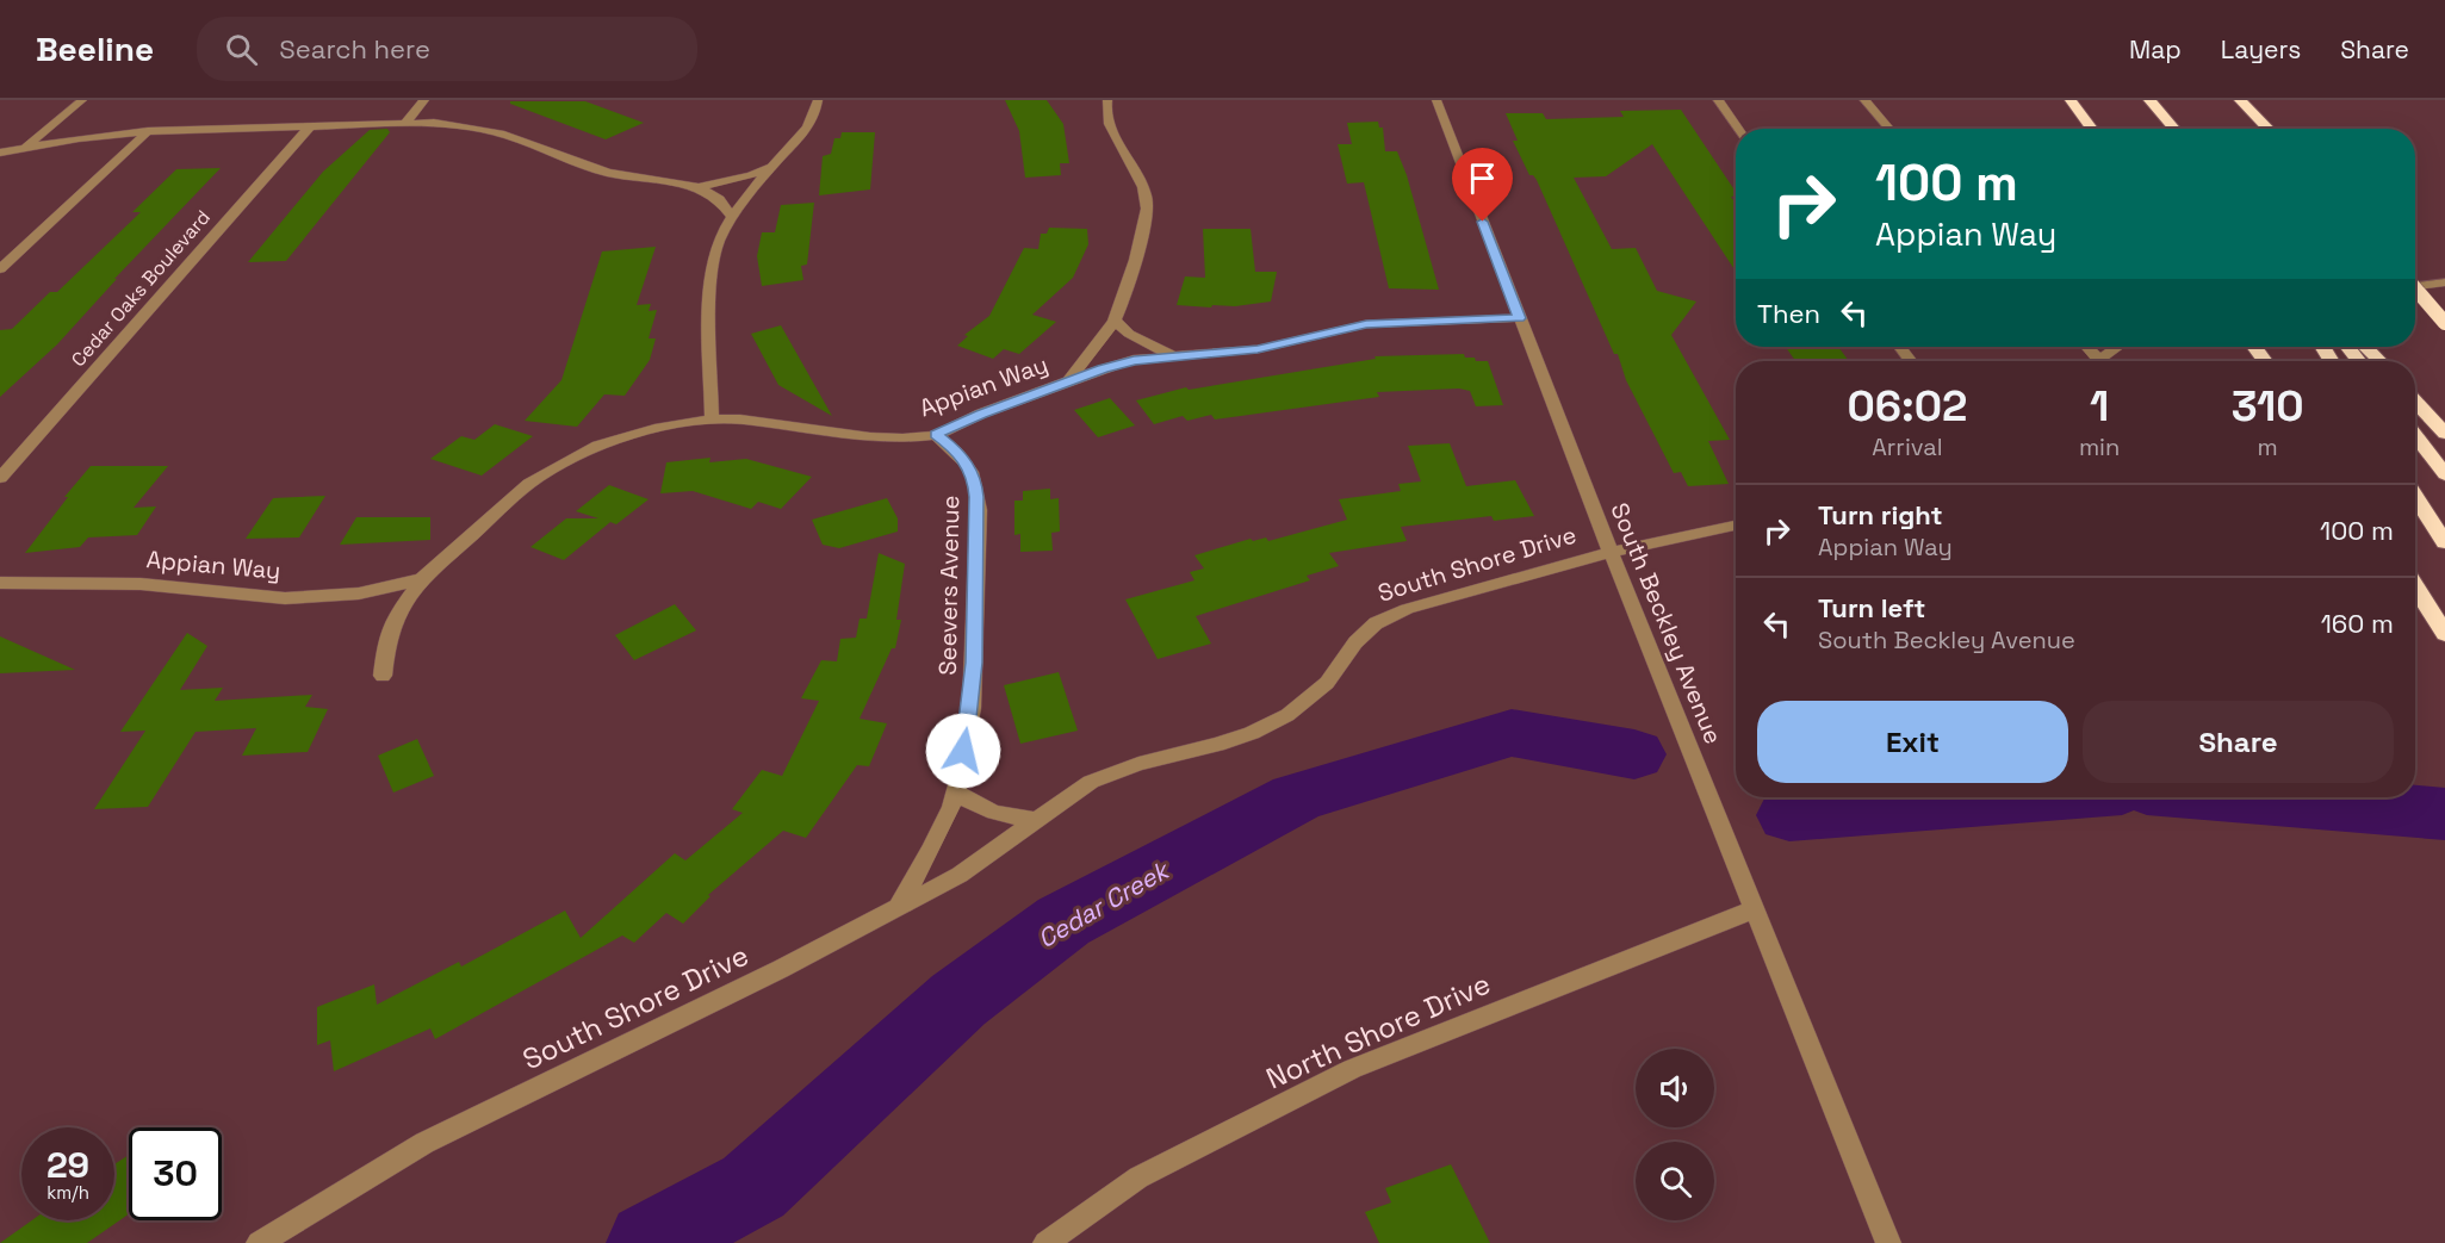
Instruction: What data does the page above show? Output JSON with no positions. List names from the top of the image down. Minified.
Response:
{"streets":{"street":["Cedar Oaks Boulevard","Appian Way","South Shore Drive","Seevers Avenue","South Beckley Avenue","North Shore Drive"]},"crossings":[["Appian Way","Seevers Avenue"],["Appian Way","South Beckley Avenue"],["South Shore Drive","Seevers Avenue"],["South Shore Drive","South Beckley Avenue"],["South Beckley Avenue","North Shore Drive"]],"water":["Cedar Creek"],"page":{"header":"Beeline","search":"Search here","nav":["Map","Layers","Share"],"turn":["100 m","Appian Way"],"then":"Then","eta":["06:02","Arrival","1","min","310","m"],"list":[{"name":"Turn right","note":"Appian Way","value":"100 m"},{"name":"Turn left","note":"South Beckley Avenue","value":"160 m"}],"buttons":["Exit","Share"],"speed":"29 km/h","limit":"30"}}
